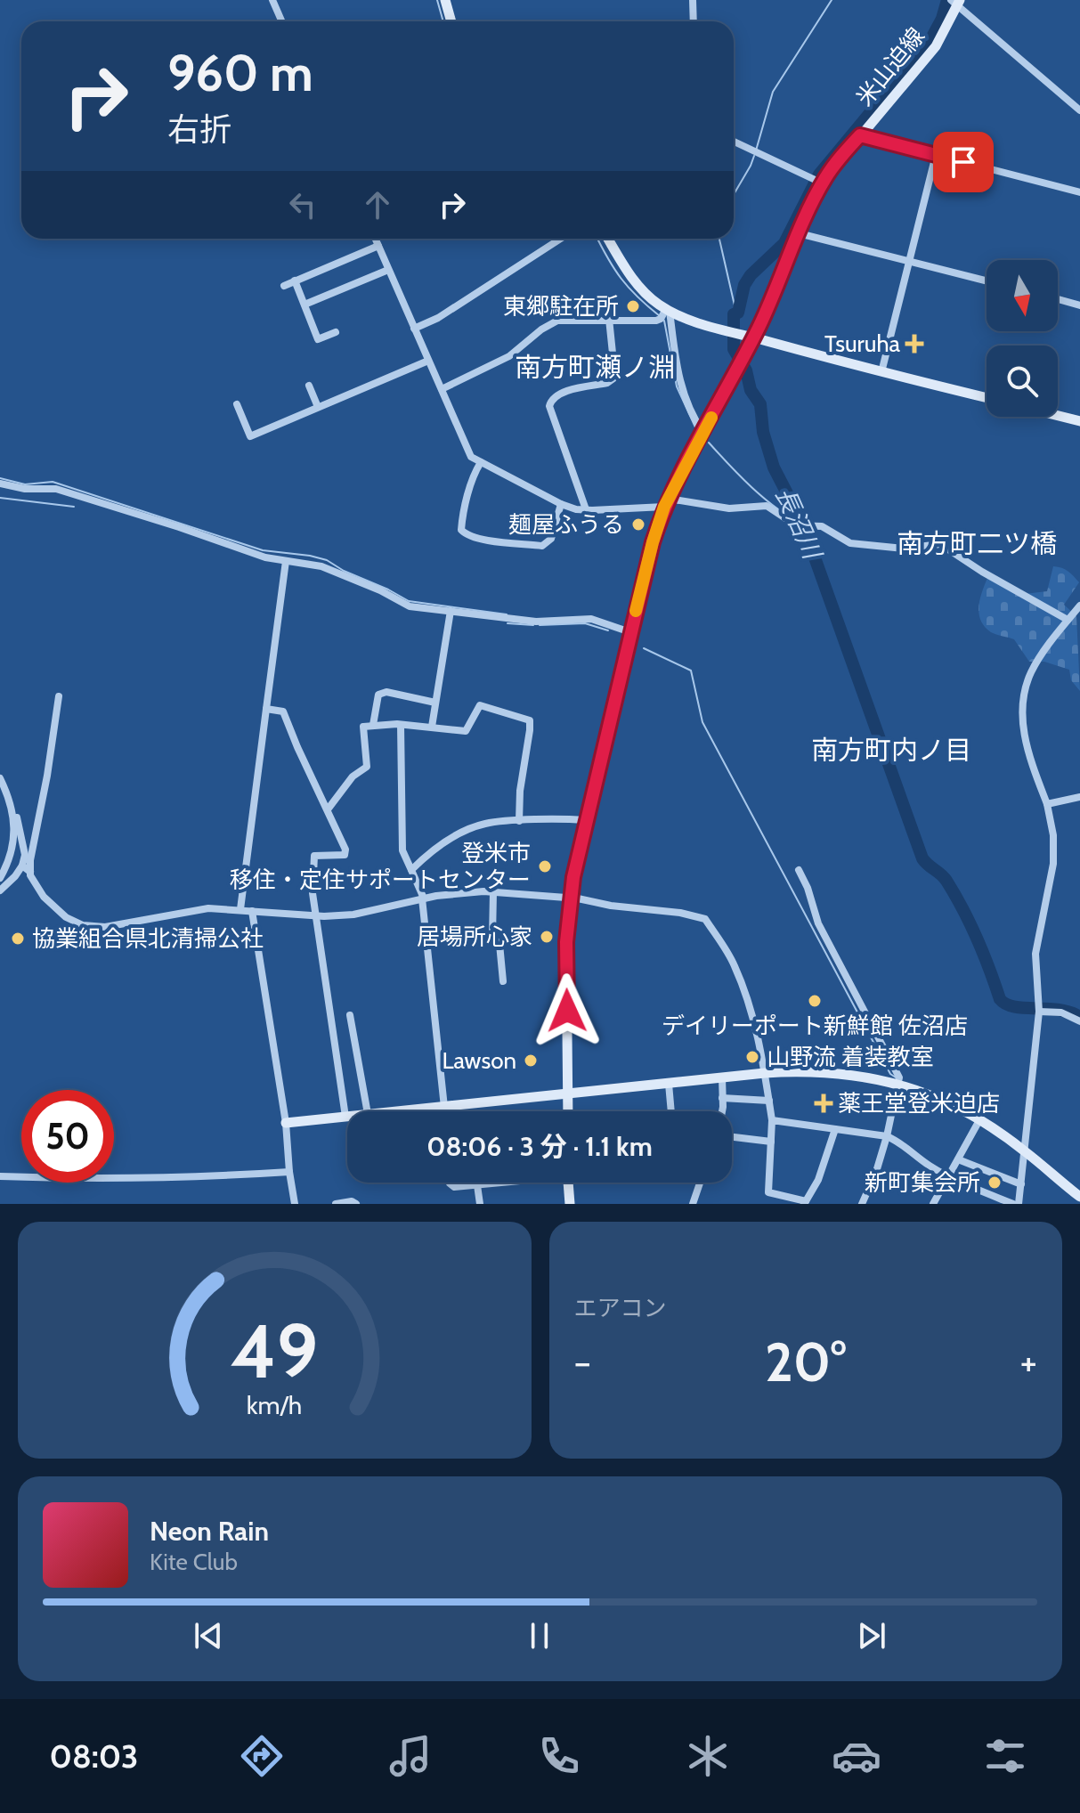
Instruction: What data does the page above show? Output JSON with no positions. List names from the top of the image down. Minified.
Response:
{"streets":{"street":["米山迫線"]},"districts":["南方町瀬ノ淵","南方町二ツ橋","南方町内ノ目"],"water":["長沼川"],"places":{"other":["東郷駐在所","麺屋ふうる","登米市 移住・定住サポートセンター","居場所心家","協業組合県北清掃公社","デイリーポート新鮮館 佐沼店","山野流 着装教室","Lawson","新町集会所"],"health":["Tsuruha","薬王堂登米迫店"]},"north":"bottom","page":{"turn":["960 m","右折"],"limit":"50","trip":"08:06 · 3 分 · 1.1 km","tile":"エアコン","heat":["−","20°","+"],"song":["Neon Rain","Kite Club"],"tabs":"08:03","gauge":["49","km/h"]}}
